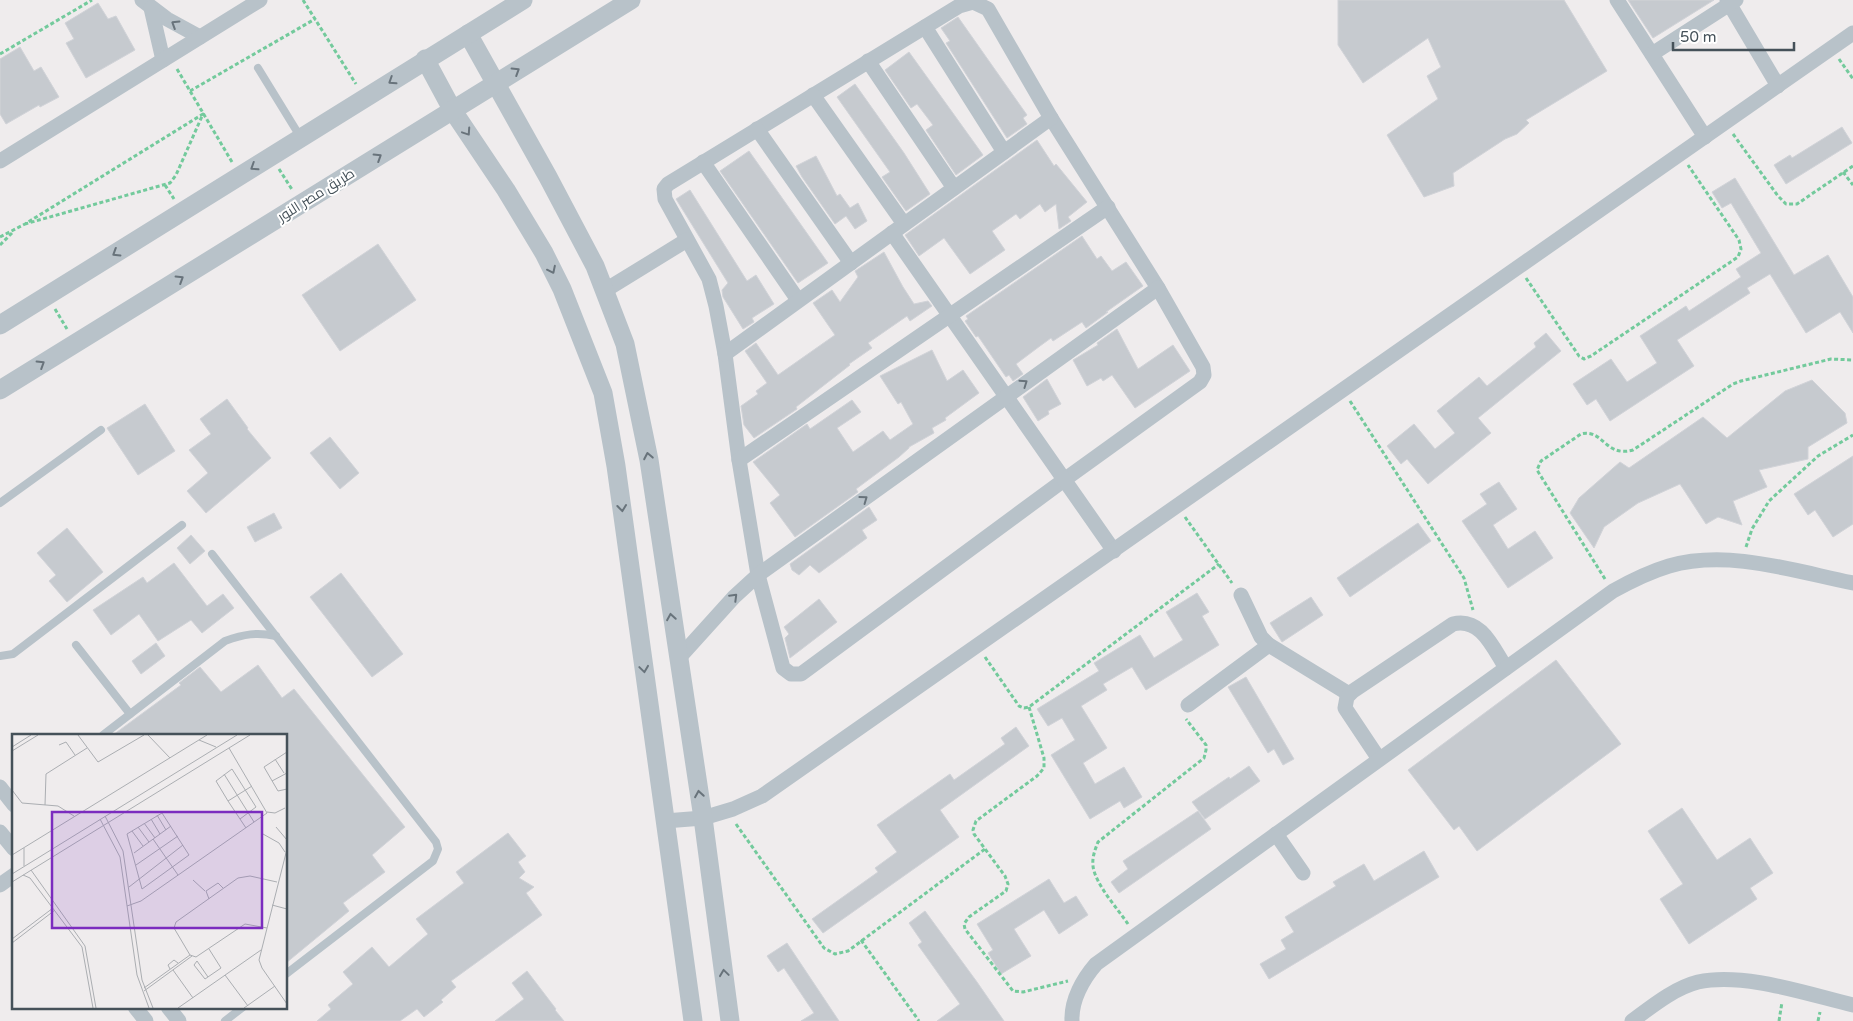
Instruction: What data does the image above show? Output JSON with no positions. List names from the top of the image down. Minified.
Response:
{"streets":{"street":["طريق مصر النور"]},"scale_bar":"50 m"}
